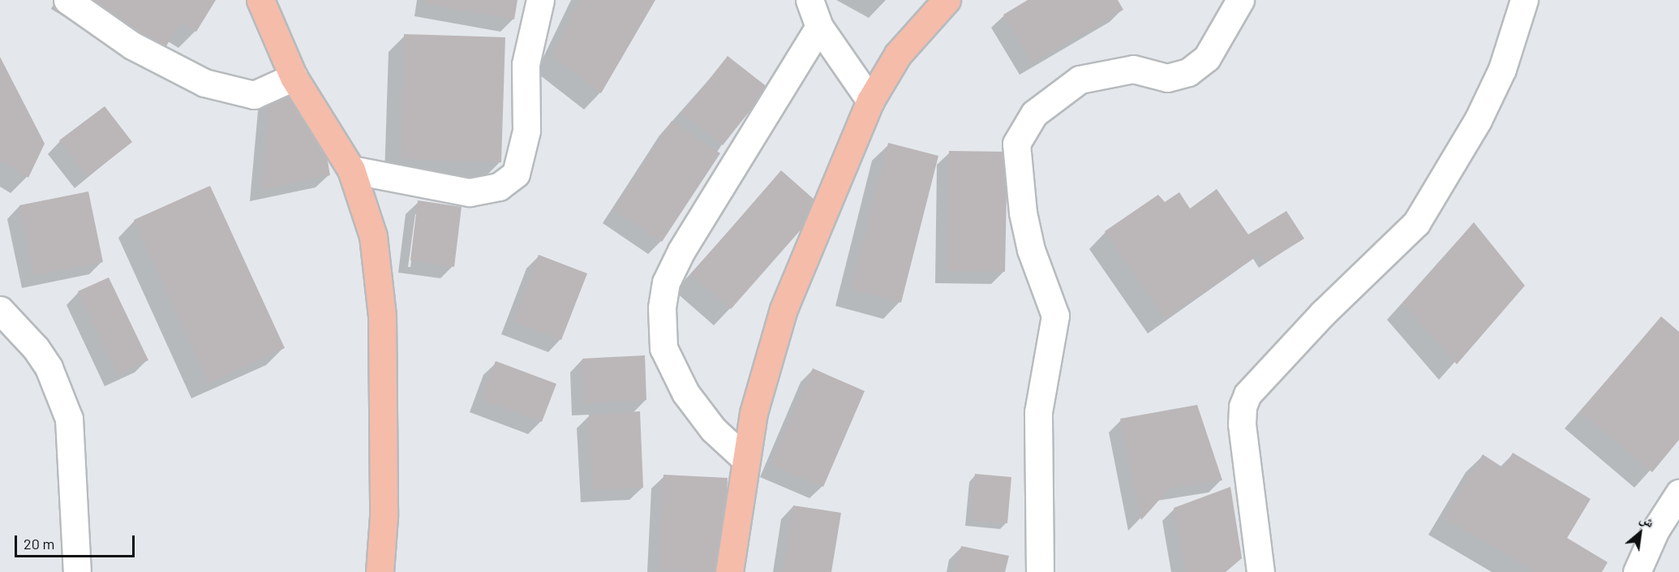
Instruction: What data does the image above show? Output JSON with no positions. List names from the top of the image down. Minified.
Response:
{"scale_bar":"20 m","north":"top right"}
